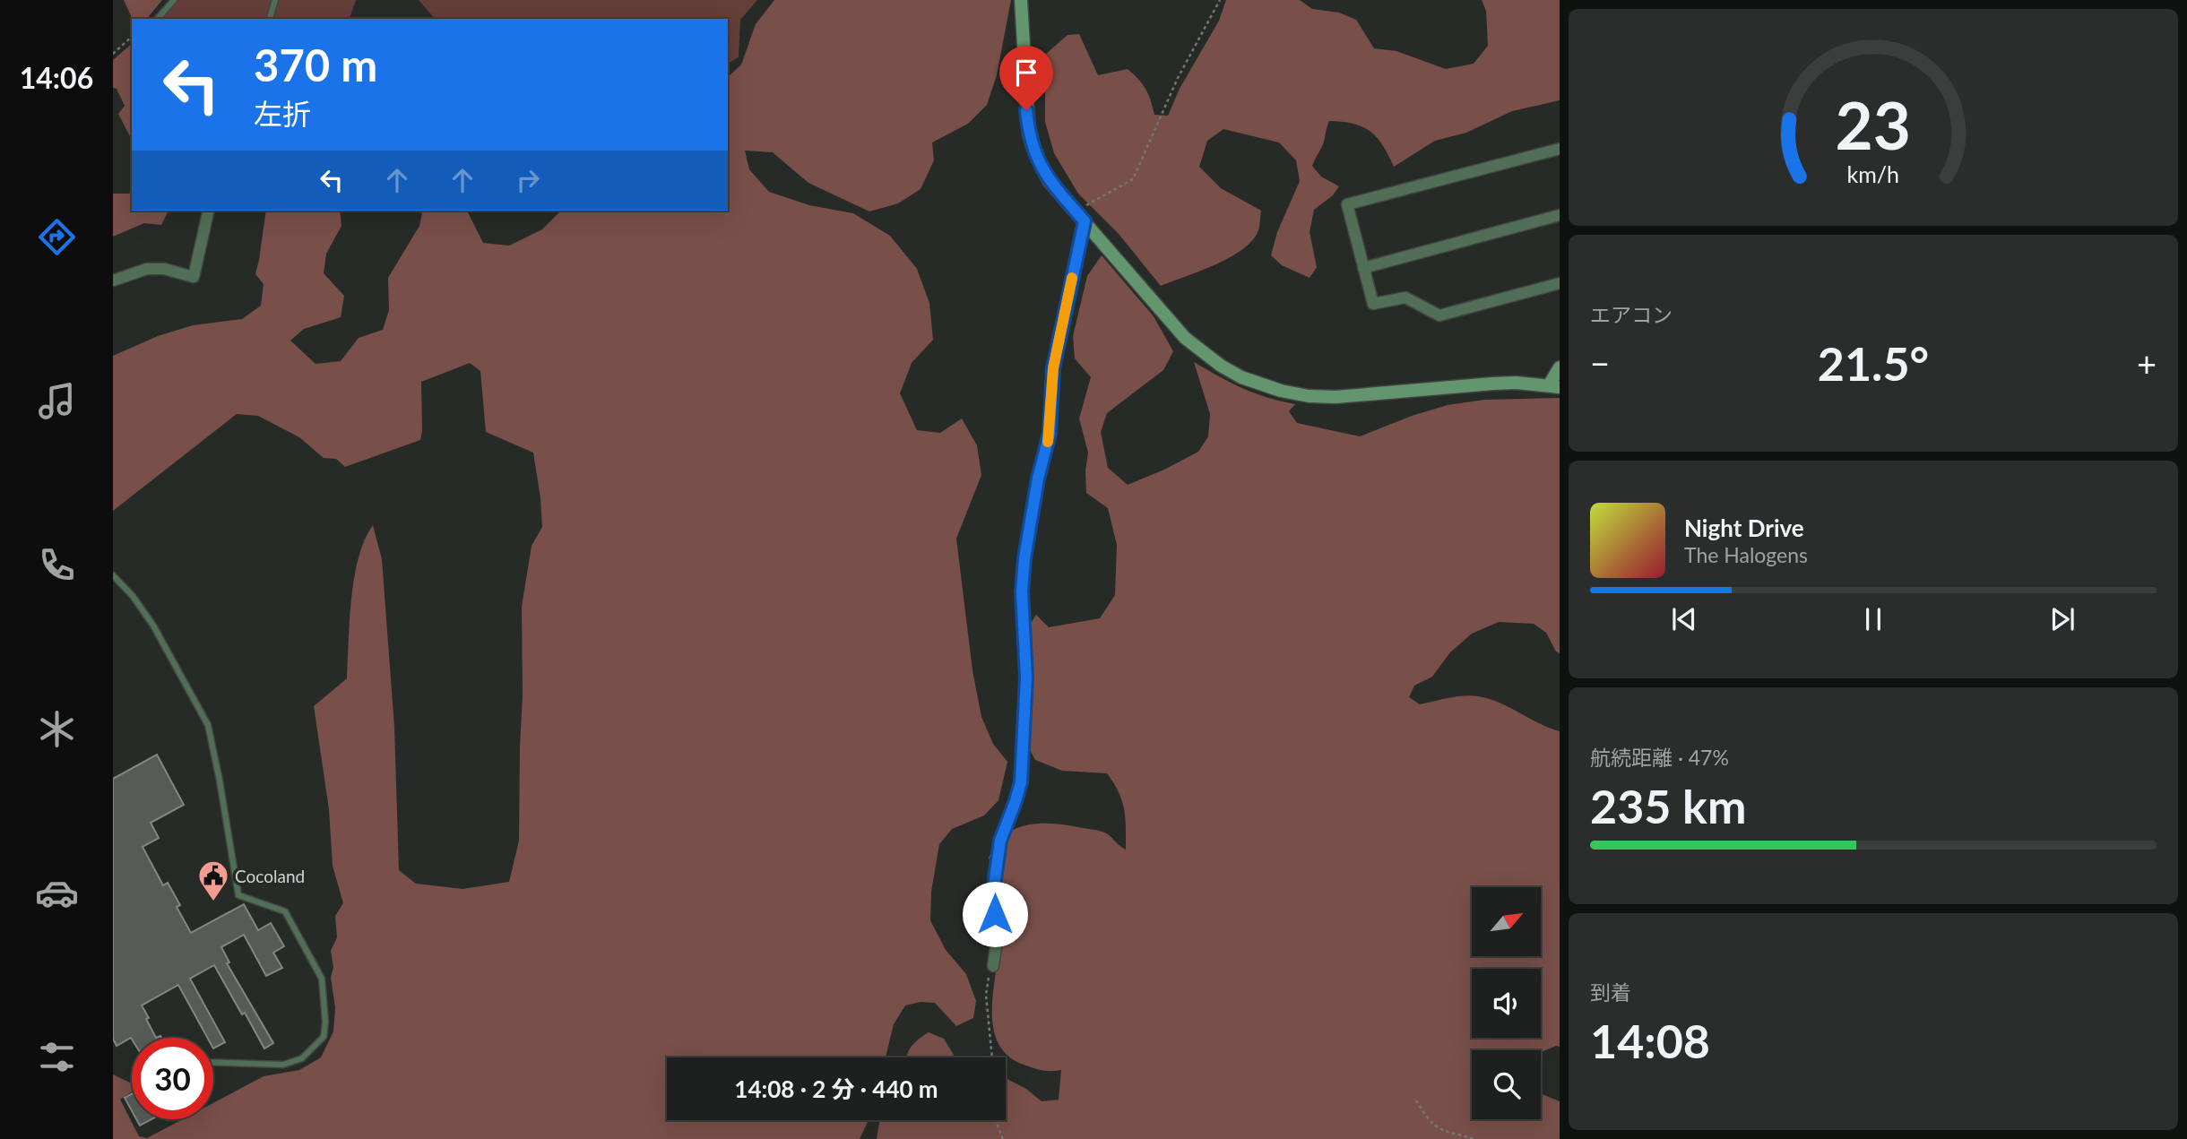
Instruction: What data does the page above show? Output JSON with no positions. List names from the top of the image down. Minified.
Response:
{"places":{"public building":["Cocoland"]},"north":"top right","page":{"tabs":"14:06","turn":["370 m","左折"],"tile":["エアコン",["航続距離 · 47%","235 km"],["到着","14:08"]],"heat":["−","21.5°","+"],"song":["Night Drive","The Halogens"],"limit":"30","trip":"14:08 · 2 分 · 440 m","gauge":["23","km/h"]}}
